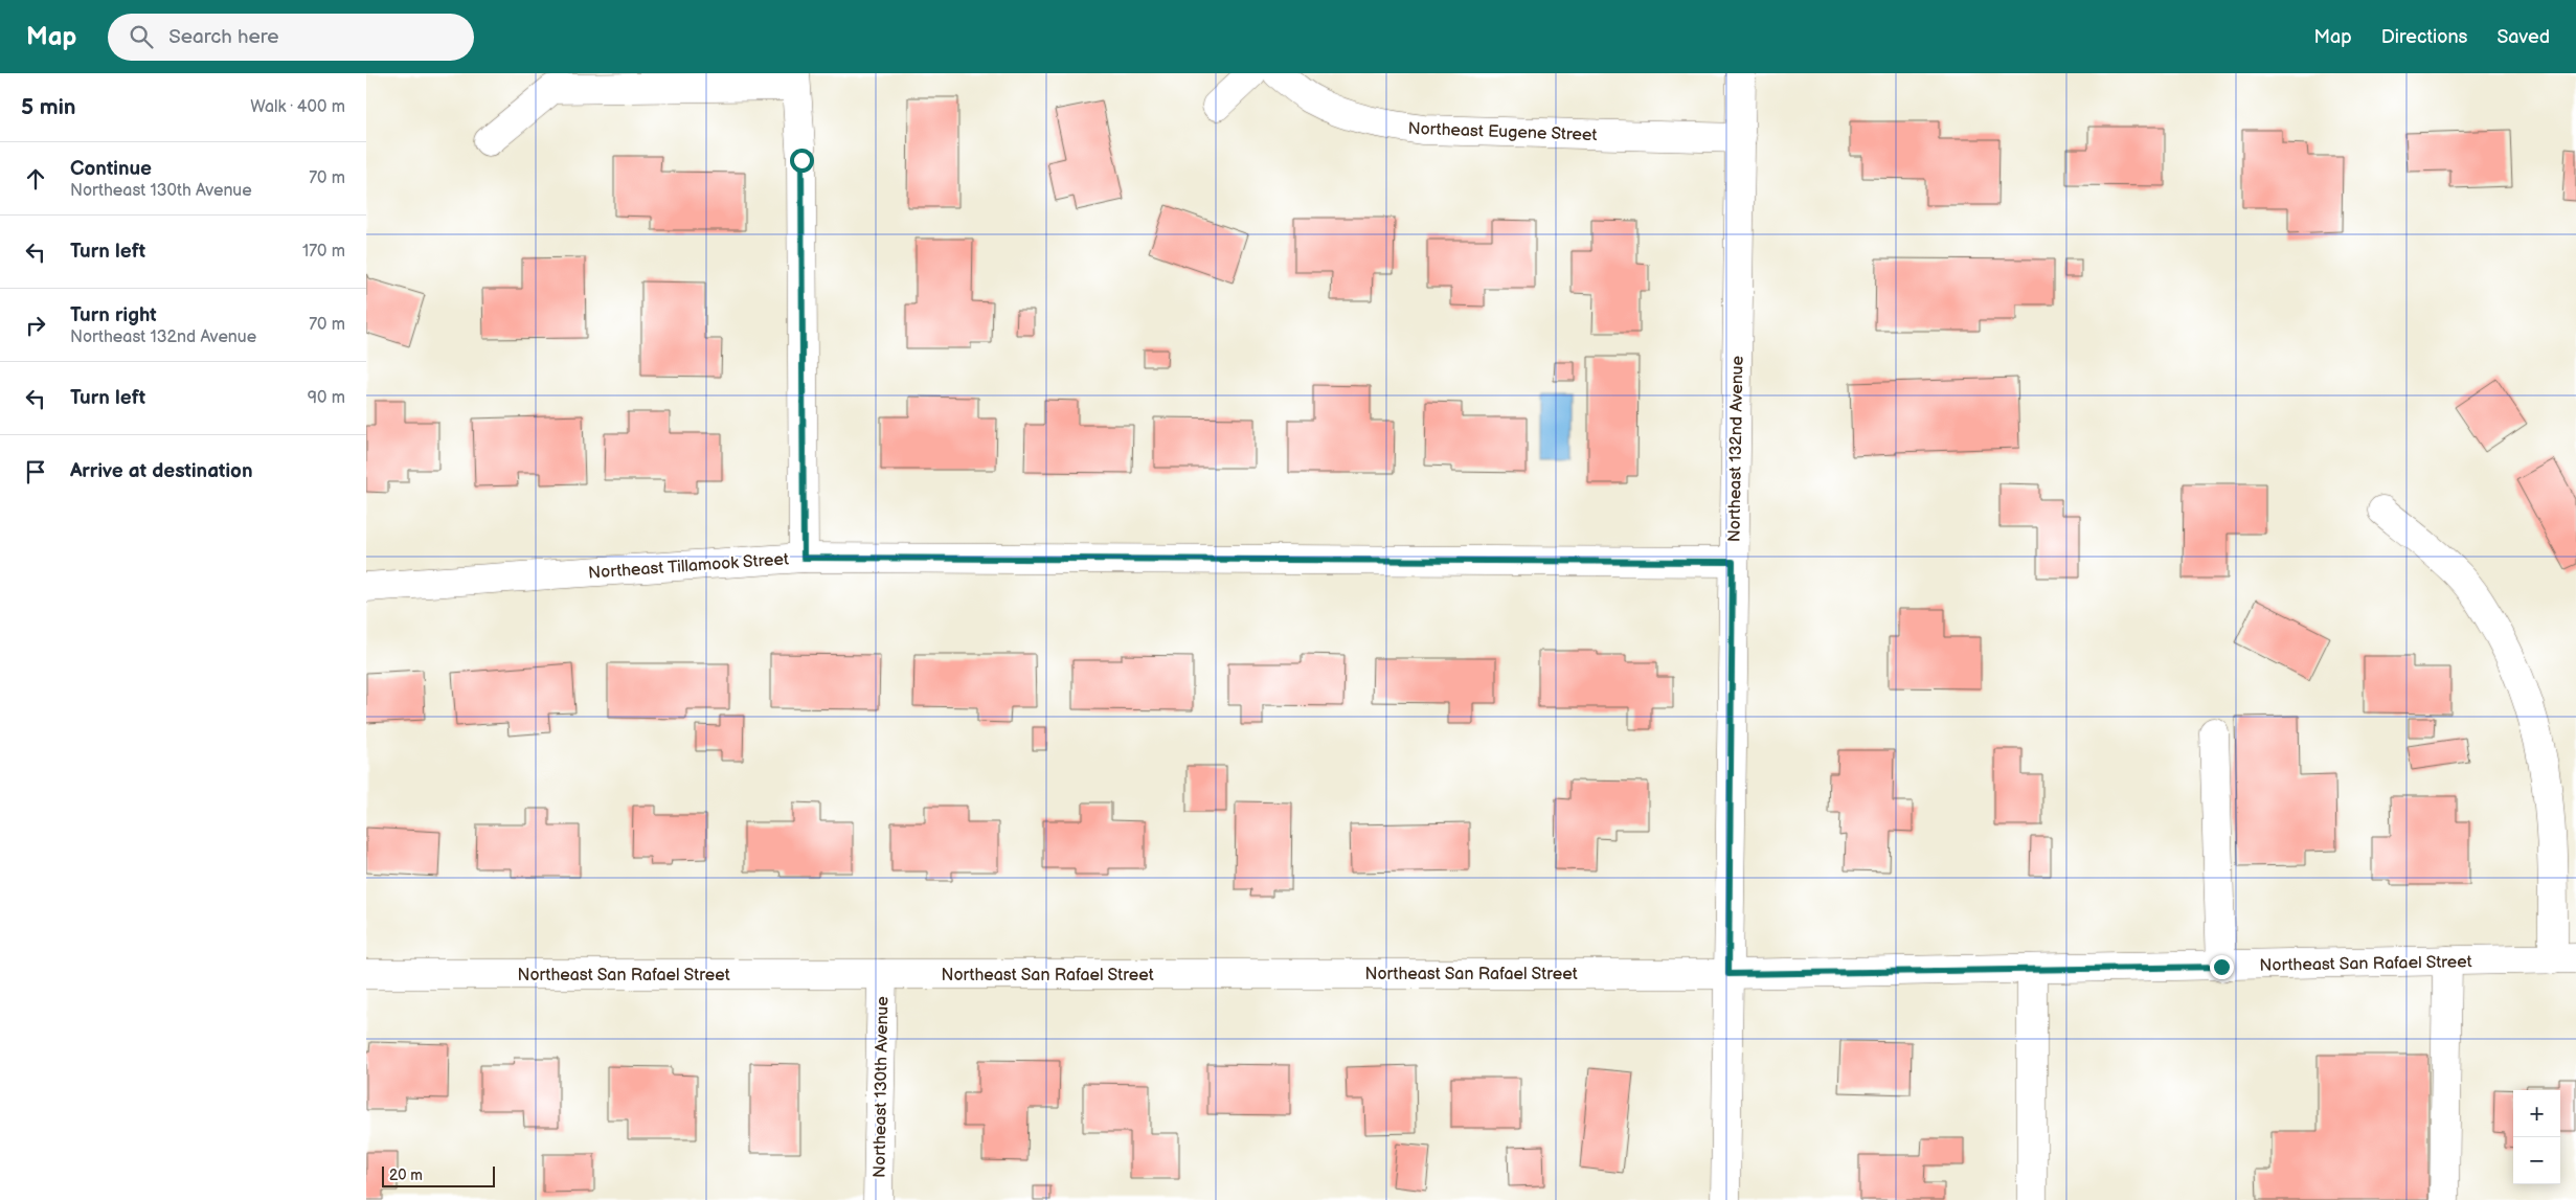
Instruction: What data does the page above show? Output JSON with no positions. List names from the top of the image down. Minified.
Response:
{"streets":{"street":["Northeast Eugene Street","Northeast 132nd Avenue","Northeast Tillamook Street","Northeast San Rafael Street","Northeast 130th Avenue"]},"crossings":[["Northeast Eugene Street","Northeast 132nd Avenue"],["Northeast 132nd Avenue","Northeast Tillamook Street"],["Northeast 132nd Avenue","Northeast San Rafael Street"],["Northeast San Rafael Street","Northeast 130th Avenue"]],"scale_bar":"20 m","page":{"header":"Map","search":"Search here","nav":["Map","Directions","Saved"],"heading":["5 min","Walk · 400 m"],"list":[["Continue","Northeast 130th Avenue","70 m"],["Turn left","170 m"],["Turn right","Northeast 132nd Avenue","70 m"],["Turn left","90 m"],"Arrive at destination"],"map_buttons":["+","−"],"scale":"20 m"}}
